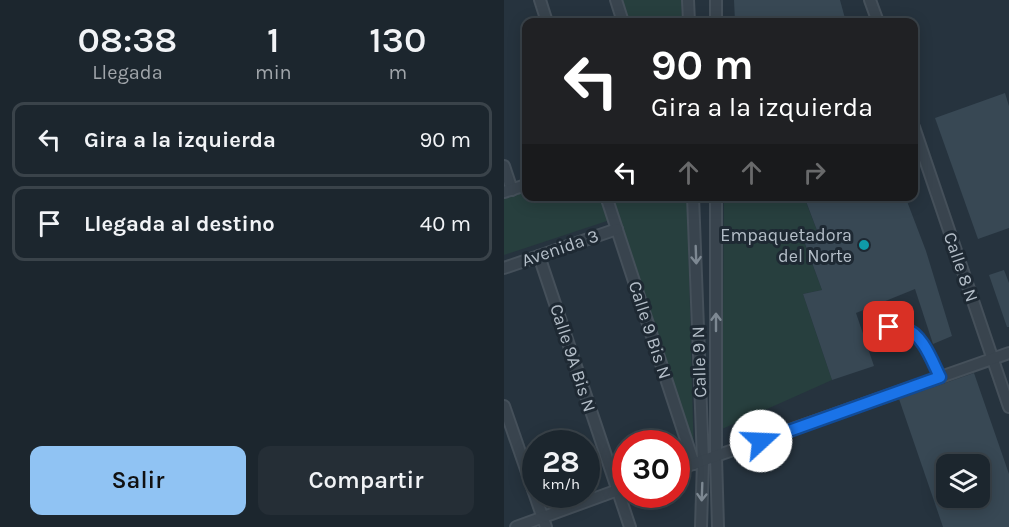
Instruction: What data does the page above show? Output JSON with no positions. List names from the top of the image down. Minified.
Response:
{"streets":{"street":["Avenida 3","Calle 8 N","Calle 9 Bis N","Calle 9A Bis N","Calle 9 N"]},"crossings":[["Avenida 3","Calle 9 Bis N"],["Avenida 3","Calle 9A Bis N"],["Calle 9 Bis N","Calle 9 N"]],"places":["Empaquetadora del Norte"],"page":{"eta":["08:38","Llegada","1","min","130","m"],"turn":["90 m","Gira a la izquierda"],"list":[{"name":"Gira a la izquierda","value":"90 m"},{"name":"Llegada al destino","value":"40 m"}],"speed":"28 km/h","limit":"30","buttons":["Salir","Compartir"]}}
